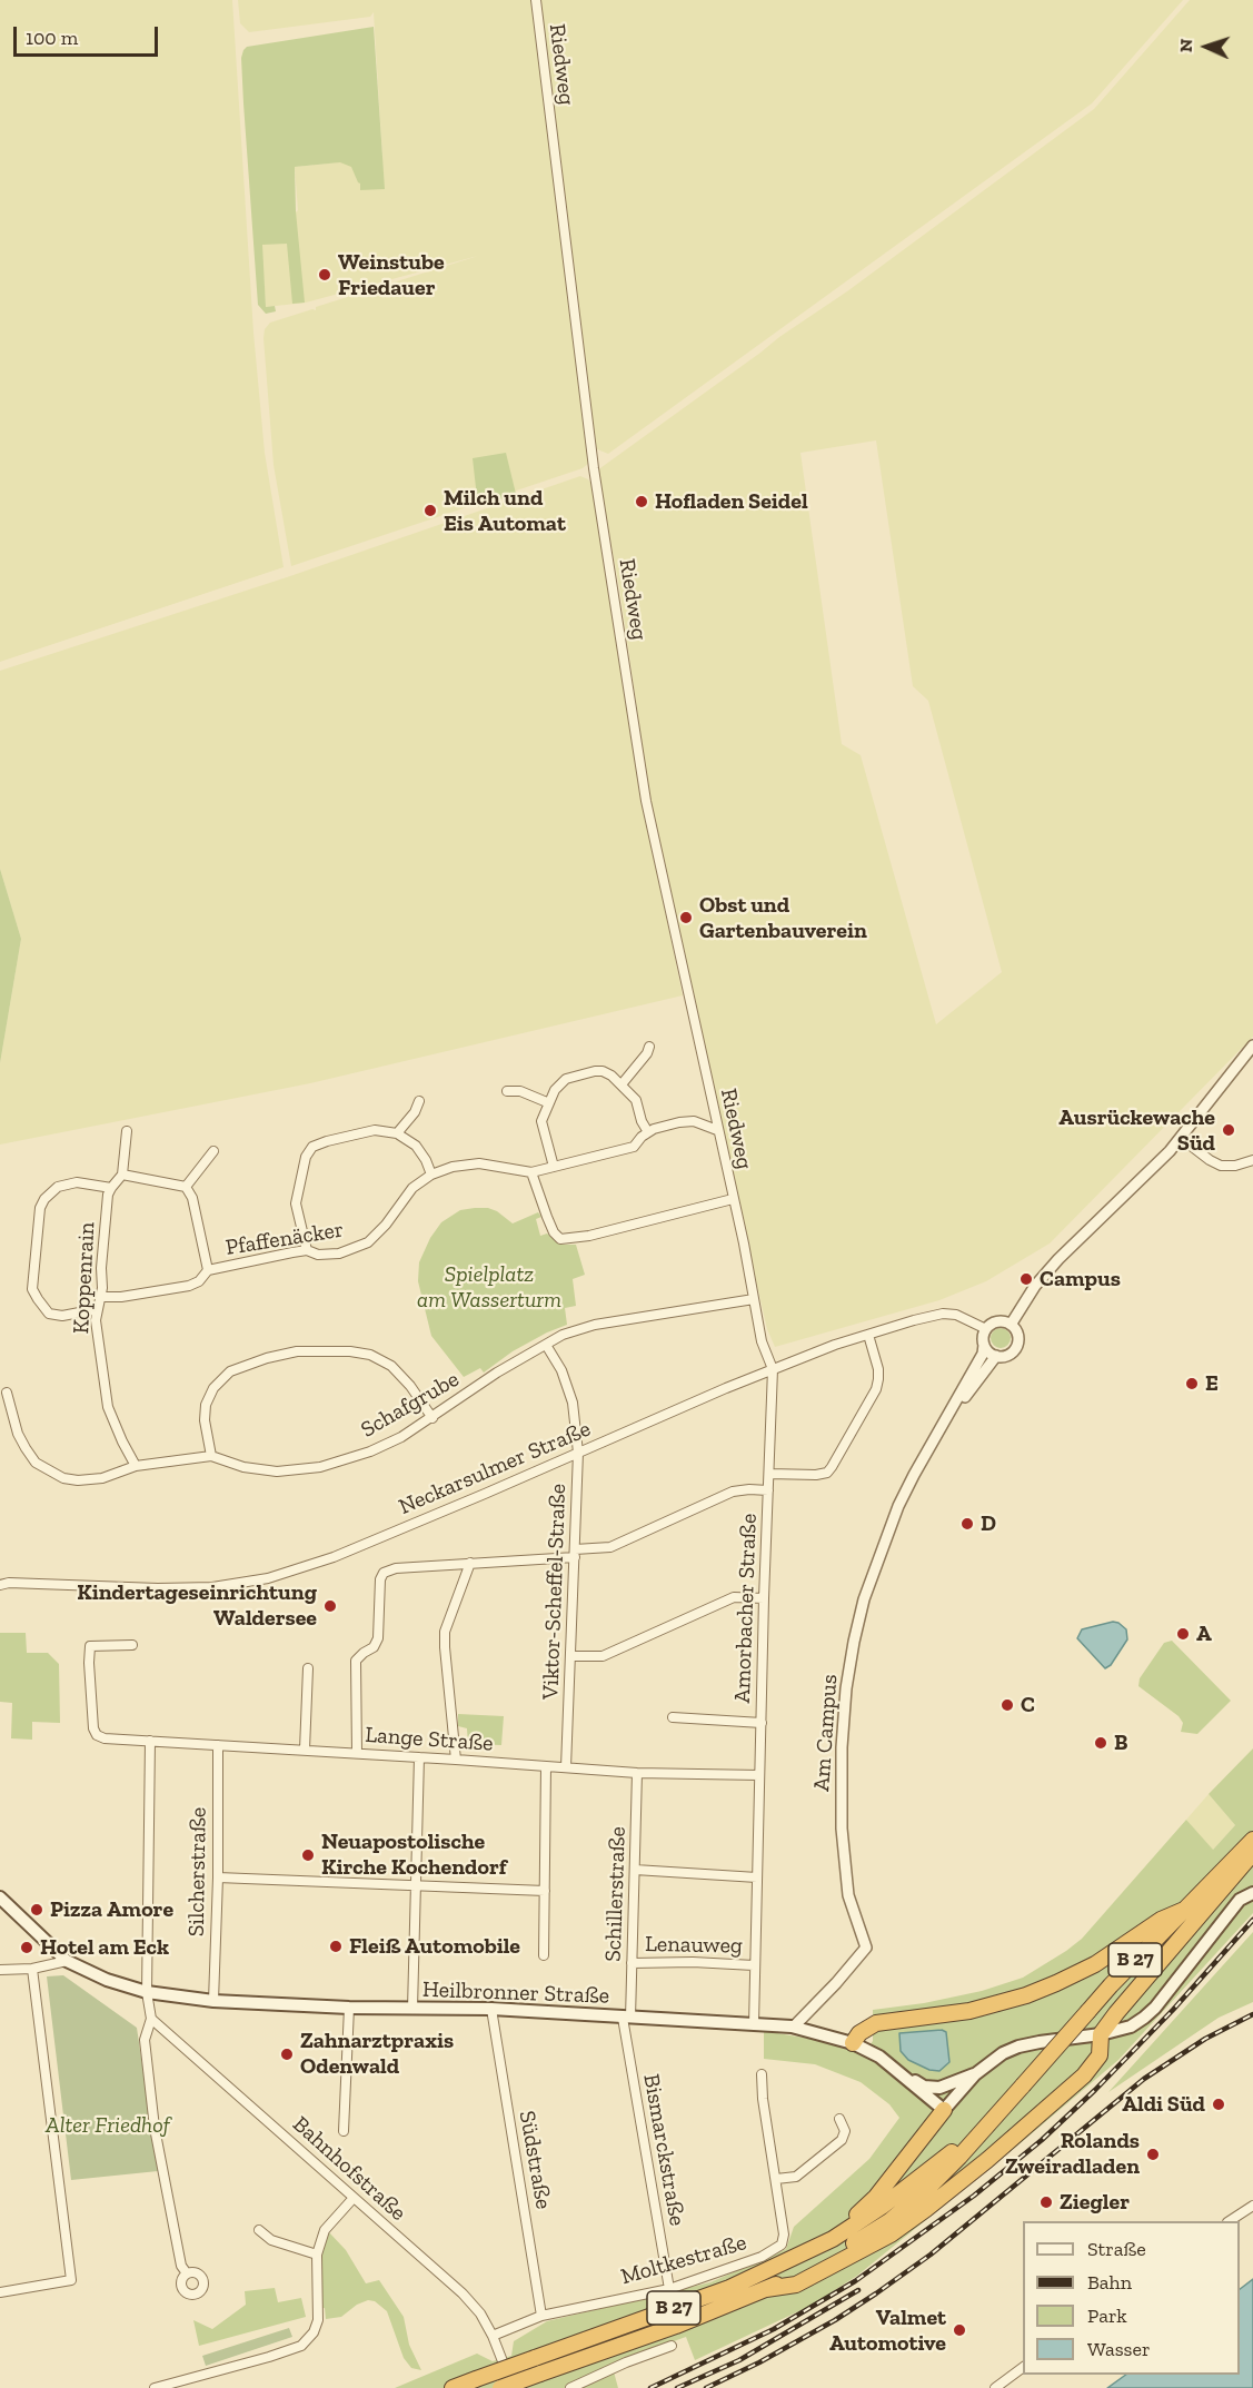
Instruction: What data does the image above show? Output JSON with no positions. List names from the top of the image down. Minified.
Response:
{"streets":{"highway":["B 27"],"main road":["Heilbronner Straße"],"street":["Riedweg","Pfaffenäcker","Koppenrain","Schafgrube","Neckarsulmer Straße","Viktor-Scheffel-Straße","Amorbacher Straße","Am Campus","Lange Straße","Silcherstraße","Schillerstraße","Lenauweg","Bismarckstraße","Südstraße","Bahnhofstraße","Moltkestraße"]},"crossings":[["Riedweg","Pfaffenäcker"],["Riedweg","Amorbacher Straße"],["Pfaffenäcker","Koppenrain"],["Koppenrain","Schafgrube"],["Schafgrube","Viktor-Scheffel-Straße"],["Schafgrube","Amorbacher Straße"],["Neckarsulmer Straße","Viktor-Scheffel-Straße"],["Neckarsulmer Straße","Amorbacher Straße"],["Neckarsulmer Straße","Am Campus"],["Viktor-Scheffel-Straße","Lange Straße"],["Amorbacher Straße","Lange Straße"],["Amorbacher Straße","Lenauweg"],["Amorbacher Straße","Heilbronner Straße"],["Am Campus","Heilbronner Straße"],["Lange Straße","Silcherstraße"],["Lange Straße","Schillerstraße"],["Silcherstraße","Heilbronner Straße"],["Schillerstraße","Lenauweg"],["Schillerstraße","Heilbronner Straße"],["Schillerstraße","Bismarckstraße"],["Heilbronner Straße","Bismarckstraße"],["Heilbronner Straße","Südstraße"],["Bismarckstraße","Moltkestraße"],["Südstraße","Moltkestraße"],["Bahnhofstraße","Moltkestraße"]],"parks":["Spielplatz am Wasserturm","Alter Friedhof"],"places":["Weinstube Friedauer","Hofladen Seidel","Milch und Eis Automat","Obst und Gartenbauverein","Ausrückewache Süd","Campus","E","D","Kindertageseinrichtung Waldersee","A","C","B","Neuapostolische Kirche Kochendorf","Pizza Amore","Fleiß Automobile","Hotel am Eck","Zahnarztpraxis Odenwald","Aldi Süd","Rolands Zweiradladen","Ziegler","Valmet Automotive"],"legend":["Straße","Bahn","Park","Wasser"],"scale_bar":"100 m","north":"left"}
